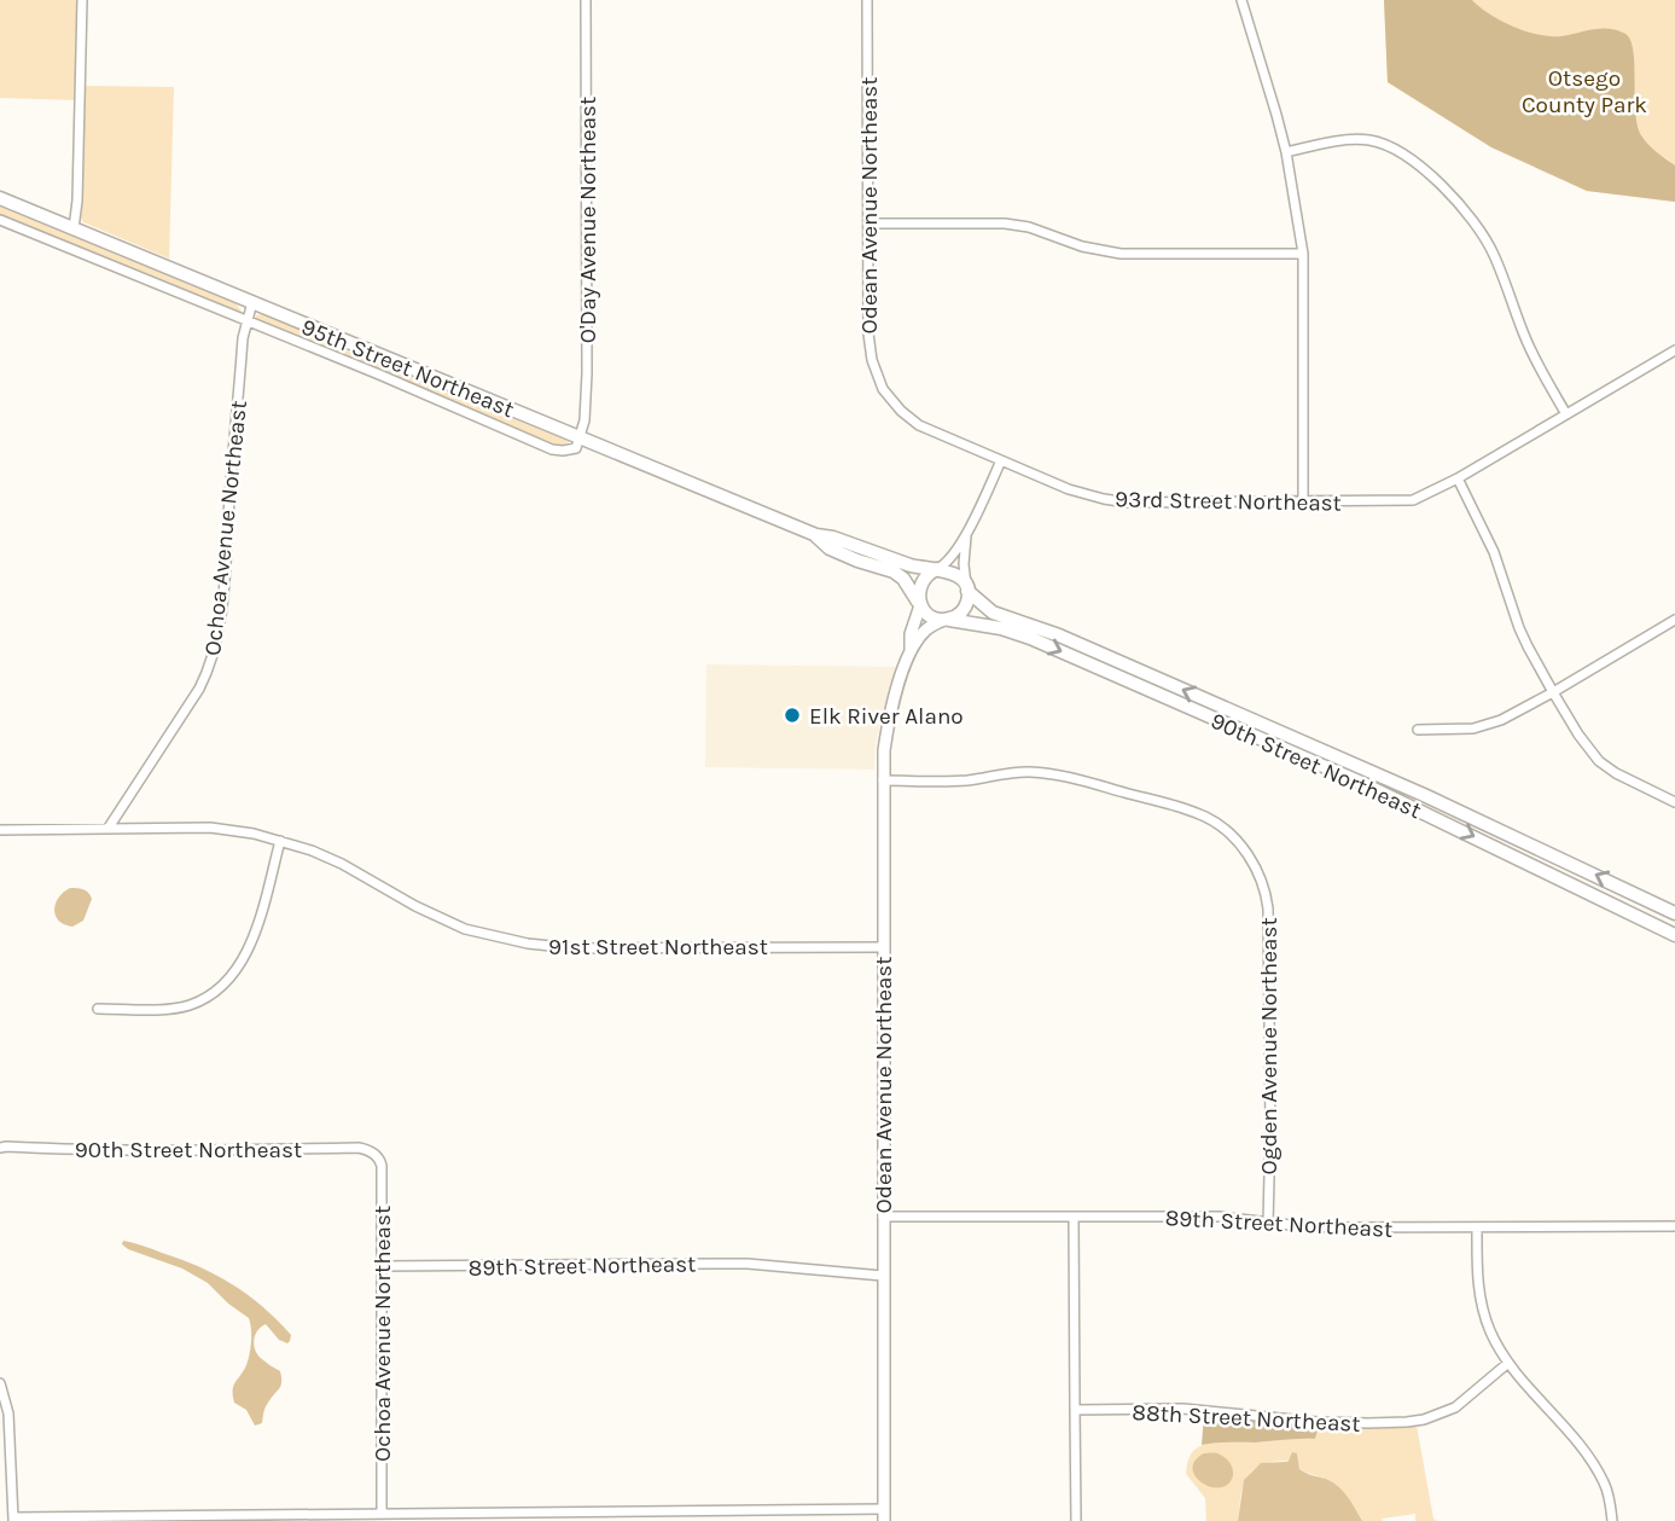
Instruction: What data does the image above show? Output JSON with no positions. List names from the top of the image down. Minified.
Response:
{"streets":{"main road":["95th Street Northeast","90th Street Northeast"],"street":["Odean Avenue Northeast","O'Day Avenue Northeast","93rd Street Northeast","Ochoa Avenue Northeast","91st Street Northeast","Ogden Avenue Northeast","89th Street Northeast","88th Street Northeast"]},"crossings":[["Odean Avenue Northeast","93rd Street Northeast"],["Odean Avenue Northeast","90th Street Northeast"],["Odean Avenue Northeast","91st Street Northeast"],["Odean Avenue Northeast","Ogden Avenue Northeast"],["Odean Avenue Northeast","89th Street Northeast"],["O'Day Avenue Northeast","95th Street Northeast"],["95th Street Northeast","Ochoa Avenue Northeast"],["Ochoa Avenue Northeast","90th Street Northeast"],["Ochoa Avenue Northeast","91st Street Northeast"],["Ochoa Avenue Northeast","89th Street Northeast"],["Ogden Avenue Northeast","89th Street Northeast"]],"parks":["Otsego County Park"],"places":["Elk River Alano"]}
